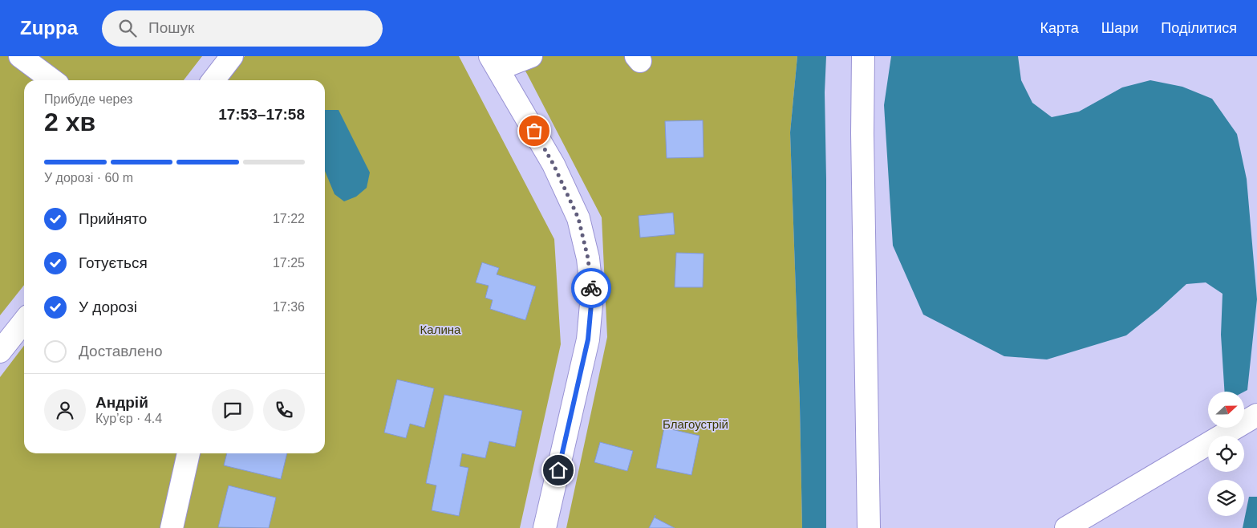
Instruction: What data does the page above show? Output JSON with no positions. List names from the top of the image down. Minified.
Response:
{"parks":["Калина","Благоустрій"],"north":"right","page":{"header":"Zuppa","search":"Пошук","nav":["Карта","Шари","Поділитися"],"heading":["2 хв","Прибуде через","17:53–17:58"],"panel":["Андрій","Кур’єр · 4.4"],"bar":"У дорозі · 60 m","list":[["Прийнято","17:22"],["Готується","17:25"],["У дорозі","17:36"],"Доставлено"]}}
